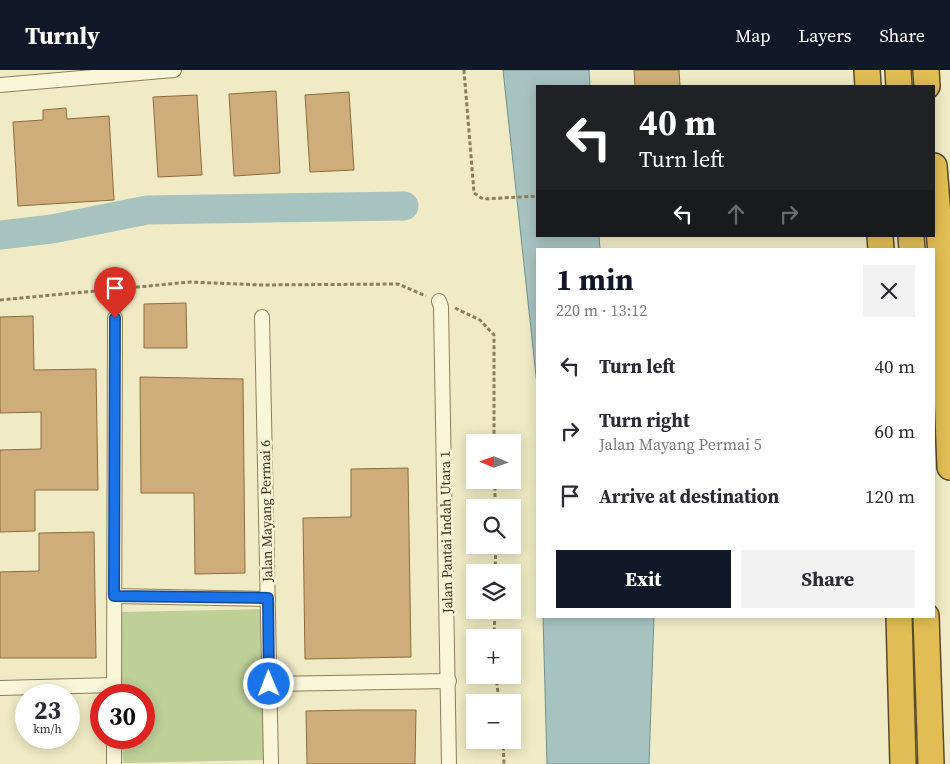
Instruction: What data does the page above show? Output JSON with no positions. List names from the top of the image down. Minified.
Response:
{"streets":{"street":["Jalan Mayang Permai 6","Jalan Pantai Indah Utara 1"]},"north":"left","page":{"header":"Turnly","nav":["Map","Layers","Share"],"turn":["40 m","Turn left"],"heading":["1 min","220 m · 13:12"],"list":[{"name":"Turn left","value":"40 m"},{"name":"Turn right","note":"Jalan Mayang Permai 5","value":"60 m"},{"name":"Arrive at destination","value":"120 m"}],"map_buttons":["+","−"],"buttons":["Exit","Share"],"speed":"23 km/h","limit":"30"}}
